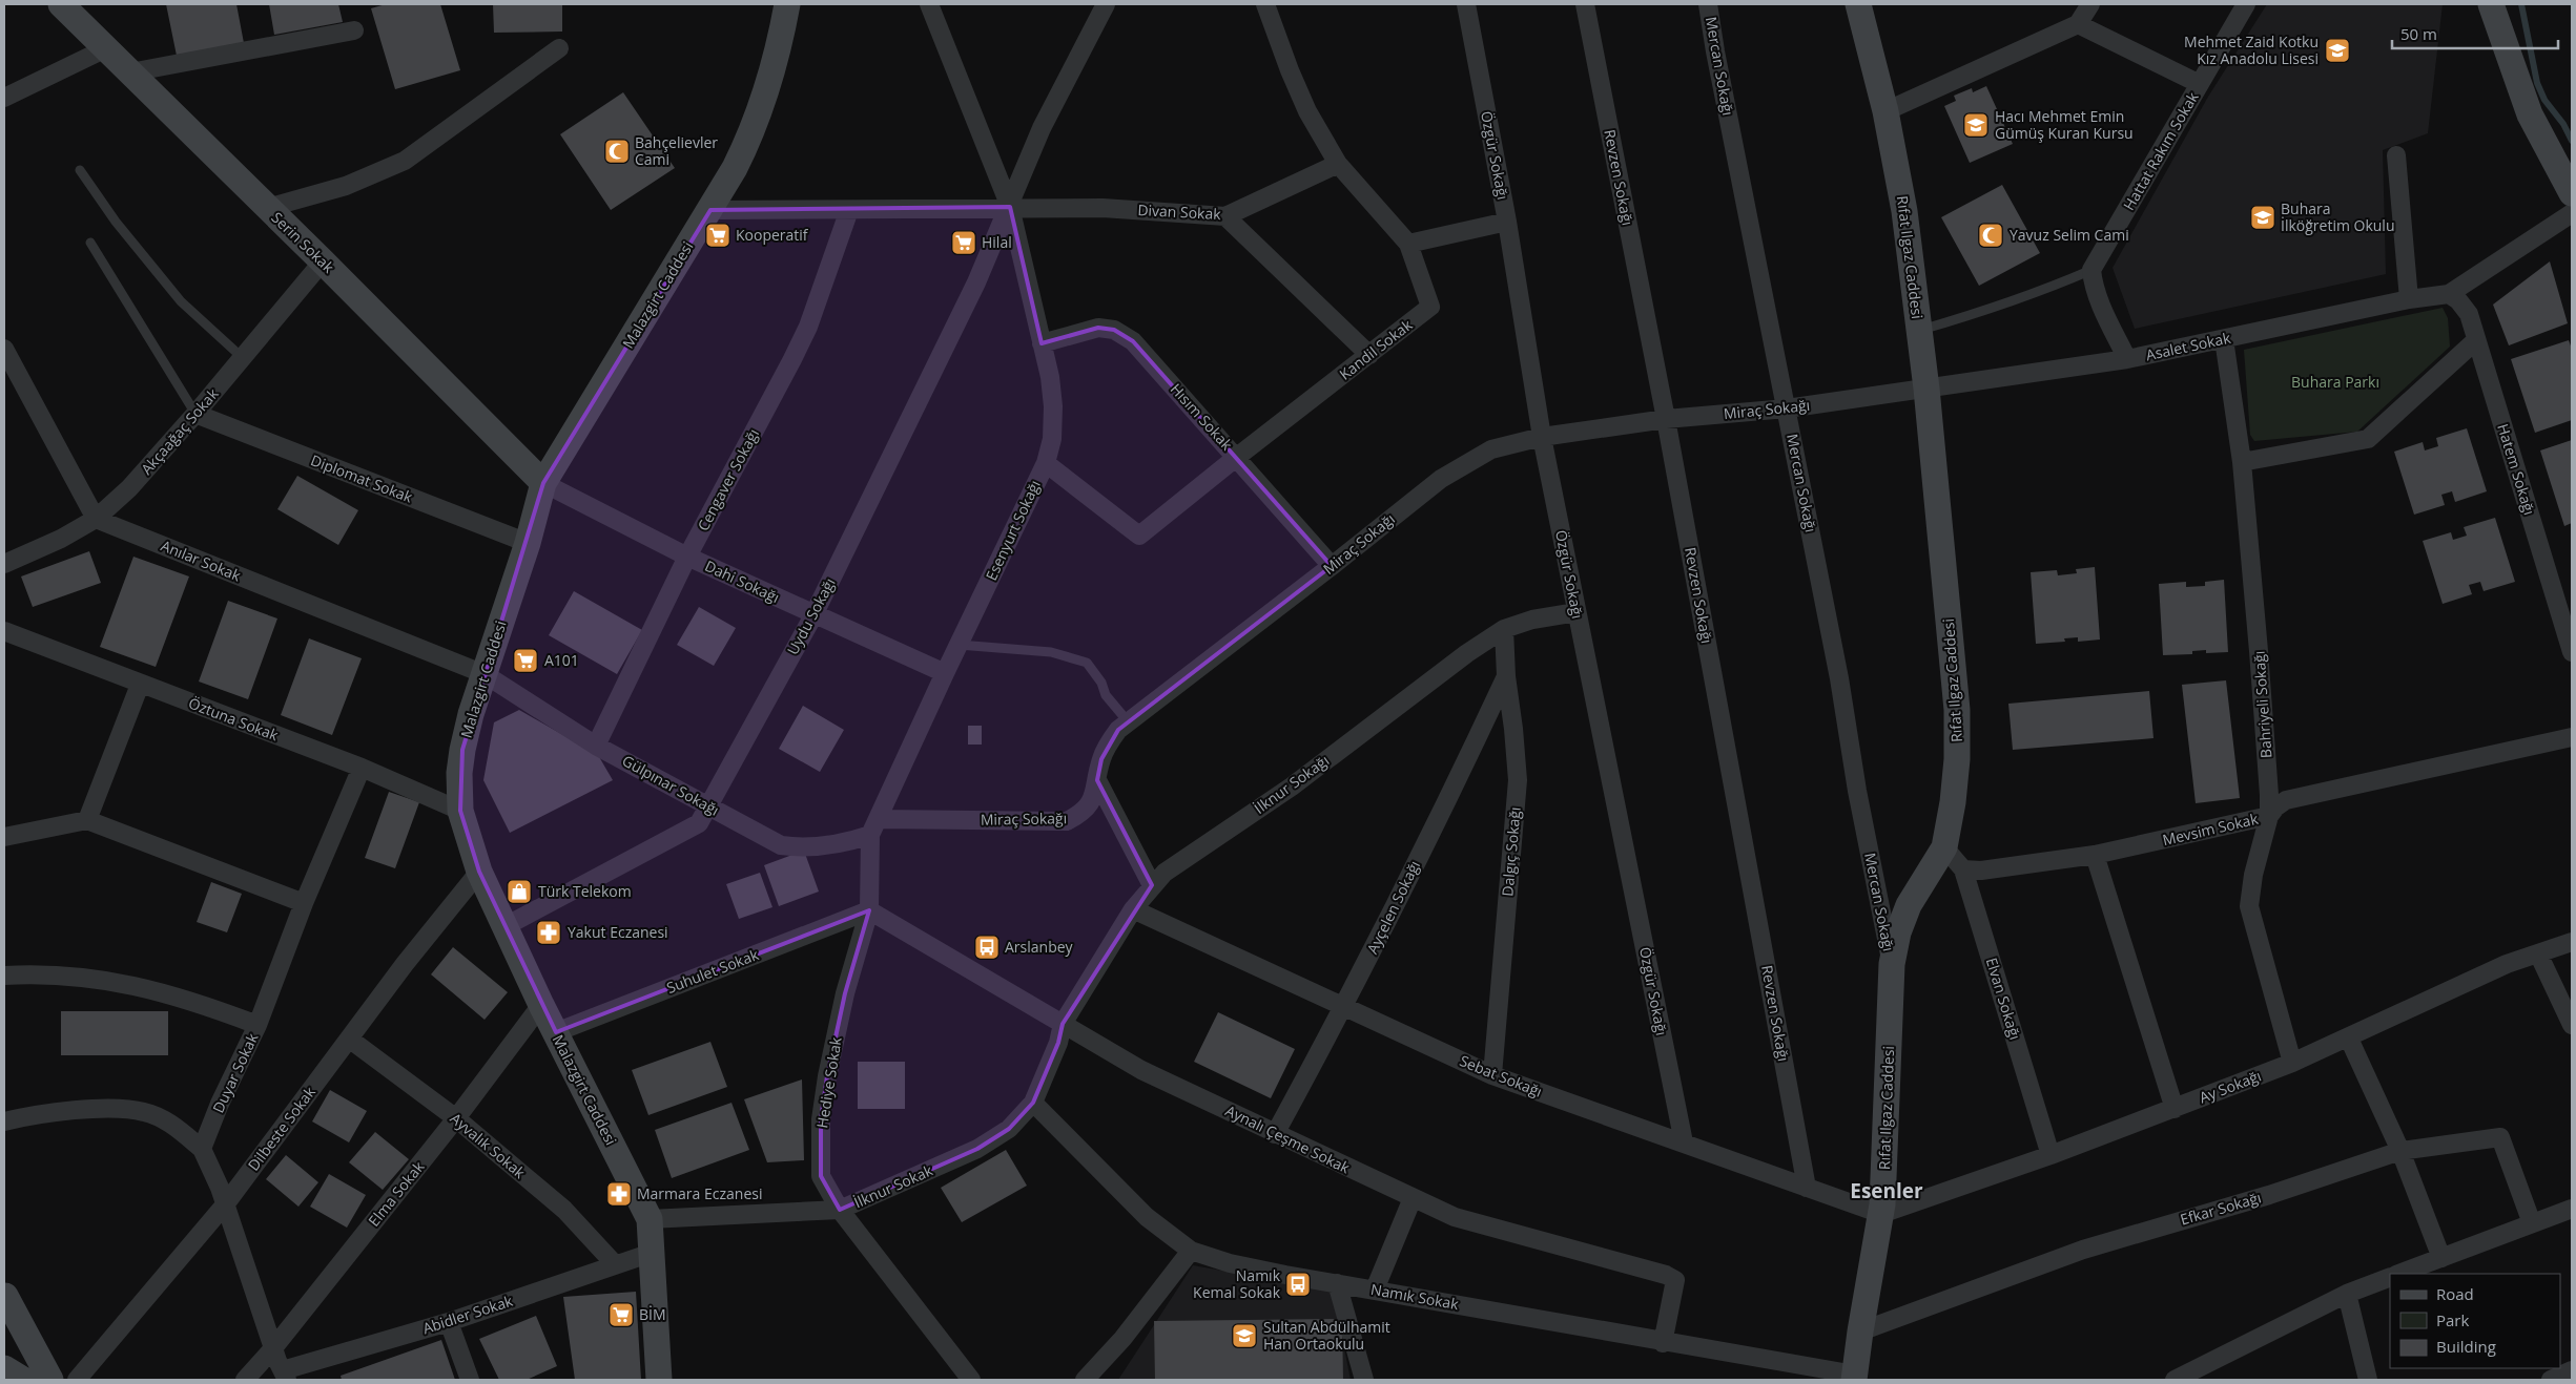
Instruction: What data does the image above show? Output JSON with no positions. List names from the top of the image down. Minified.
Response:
{"streets":{"street":["Mercan Sokağı","Hattat Rakım Sokak","Özgür Sokağı","Revzen Sokağı","Divan Sokak","Serin Sokak","Rıfat Ilgaz Caddesi","Malazgirt Caddesi","Asalet Sokak","Kandil Sokak","Miraç Sokağı","Hısım Sokak","Akçaağaç Sokak","Hatem Sokağı","Diplomat Sokak","Cengaver Sokağı","Esenyurt Sokağı","Anılar Sokak","Dahi Sokağı","Uydu Sokağı","Bahriyeli Sokağı","Öztuna Sokak","İlknur Sokağı","Gülpınar Sokağı","Mevsim Sokak","Dalgıç Sokağı","Ayçelen Sokağı","Suhulet Sokak","Elvan Sokağı","Duyar Sokak","Sebat Sokağı","Hediye Sokak","Ay Sokağı","Dilbeste Sokak","Aynalı Çeşme Sokak","Ayvalık Sokak","İlknur Sokak","Elma Sokak","Efkar Sokağı","Namık Sokak","Abidler Sokak"]},"crossings":[["Mercan Sokağı","Rıfat Ilgaz Caddesi"],["Mercan Sokağı","Miraç Sokağı"],["Özgür Sokağı","Miraç Sokağı"],["Özgür Sokağı","İlknur Sokağı"],["Özgür Sokağı","Sebat Sokağı"],["Revzen Sokağı","Miraç Sokağı"],["Revzen Sokağı","Sebat Sokağı"],["Divan Sokak","Malazgirt Caddesi"],["Divan Sokak","Kandil Sokak"],["Divan Sokak","Cengaver Sokağı"],["Divan Sokak","Esenyurt Sokağı"],["Divan Sokak","Uydu Sokağı"],["Serin Sokak","Malazgirt Caddesi"],["Serin Sokak","Akçaağaç Sokak"],["Serin Sokak","Dahi Sokağı"],["Rıfat Ilgaz Caddesi","Asalet Sokak"],["Rıfat Ilgaz Caddesi","Miraç Sokağı"],["Rıfat Ilgaz Caddesi","Elvan Sokağı"],["Rıfat Ilgaz Caddesi","Sebat Sokağı"],["Rıfat Ilgaz Caddesi","Ay Sokağı"],["Rıfat Ilgaz Caddesi","Efkar Sokağı"],["Rıfat Ilgaz Caddesi","Namık Sokak"],["Malazgirt Caddesi","Diplomat Sokak"],["Malazgirt Caddesi","Anılar Sokak"],["Malazgirt Caddesi","Dahi Sokağı"],["Malazgirt Caddesi","Uydu Sokağı"],["Malazgirt Caddesi","Öztuna Sokak"],["Malazgirt Caddesi","Gülpınar Sokağı"],["Malazgirt Caddesi","Suhulet Sokak"],["Malazgirt Caddesi","Dilbeste Sokak"],["Malazgirt Caddesi","İlknur Sokak"],["Malazgirt Caddesi","Elma Sokak"],["Malazgirt Caddesi","Abidler Sokak"],["Asalet Sokak","Miraç Sokağı"],["Asalet Sokak","Hatem Sokağı"],["Asalet Sokak","Bahriyeli Sokağı"],["Kandil Sokak","Hısım Sokak"],["Kandil Sokak","Esenyurt Sokağı"],["Miraç Sokağı","Hısım Sokak"],["Miraç Sokağı","Esenyurt Sokağı"],["Miraç Sokağı","Gülpınar Sokağı"],["Miraç Sokağı","Hediye Sokak"],["Hısım Sokak","Esenyurt Sokağı"],["Akçaağaç Sokak","Diplomat Sokak"],["Akçaağaç Sokak","Anılar Sokak"],["Cengaver Sokağı","Dahi Sokağı"],["Cengaver Sokağı","Gülpınar Sokağı"],["Esenyurt Sokağı","Dahi Sokağı"],["Esenyurt Sokağı","Uydu Sokağı"],["Esenyurt Sokağı","Gülpınar Sokağı"],["Esenyurt Sokağı","Hediye Sokak"],["Anılar Sokak","Gülpınar Sokağı"],["Dahi Sokağı","Uydu Sokağı"],["Uydu Sokağı","Gülpınar Sokağı"],["Bahriyeli Sokağı","Mevsim Sokak"],["Bahriyeli Sokağı","Ay Sokağı"],["Öztuna Sokak","Duyar Sokak"],["İlknur Sokağı","Dalgıç Sokağı"],["İlknur Sokağı","Sebat Sokağı"],["İlknur Sokağı","Aynalı Çeşme Sokak"],["İlknur Sokağı","İlknur Sokak"],["Gülpınar Sokağı","Hediye Sokak"],["Mevsim Sokak","Elvan Sokağı"],["Dalgıç Sokağı","Ayçelen Sokağı"],["Dalgıç Sokağı","Sebat Sokağı"],["Ayçelen Sokağı","Sebat Sokağı"],["Ayçelen Sokağı","Aynalı Çeşme Sokak"],["Suhulet Sokak","Hediye Sokak"],["Suhulet Sokak","Aynalı Çeşme Sokak"],["Elvan Sokağı","Ay Sokağı"],["Sebat Sokağı","Ay Sokağı"],["Hediye Sokak","Aynalı Çeşme Sokak"],["Hediye Sokak","İlknur Sokak"],["Dilbeste Sokak","Ayvalık Sokak"],["Aynalı Çeşme Sokak","İlknur Sokak"],["Aynalı Çeşme Sokak","Namık Sokak"],["Ayvalık Sokak","Elma Sokak"],["Ayvalık Sokak","Abidler Sokak"],["İlknur Sokak","Namık Sokak"]],"districts":["Esenler"],"parks":["Buhara Parkı"],"places":{"school or university":["Mehmet Zaid Kotku Kız Anadolu Lisesi","Hacı Mehmet Emin Gümüş Kuran Kursu","Buhara İlköğretim Okulu","Sultan Abdülhamit Han Ortaokulu"],"mosque":["Bahçelievler Cami","Yavuz Selim Cami"],"supermarket":["Kooperatif","Hilal","A101","BİM"],"shop":["Türk Telekom"],"pharmacy":["Yakut Eczanesi","Marmara Eczanesi"],"bus stop":["Arslanbey","Namık Kemal Sokak"]},"legend":["Road","Park","Building"],"scale_bar":"50 m"}
